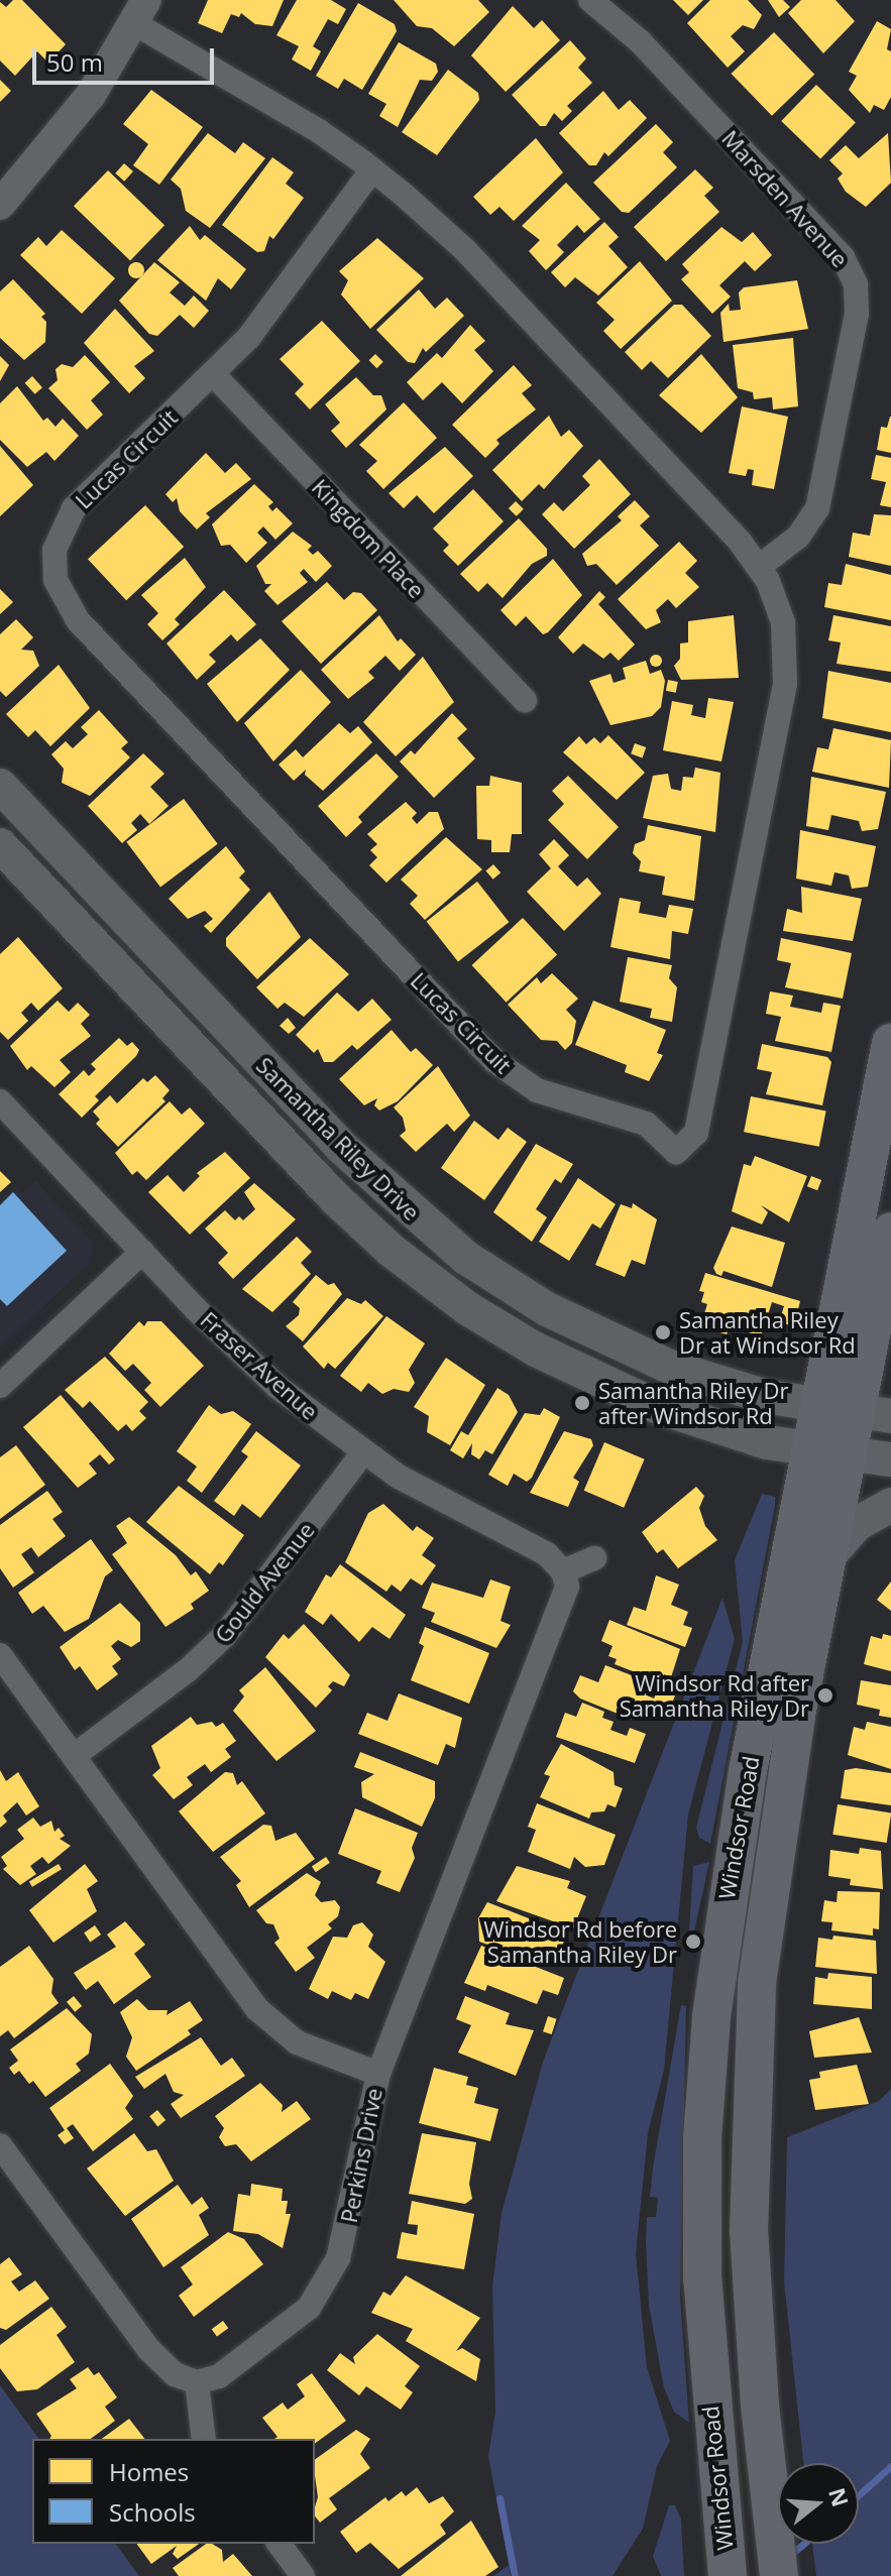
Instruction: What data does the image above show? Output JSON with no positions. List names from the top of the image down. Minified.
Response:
{"streets":{"main road":["Samantha Riley Drive","Windsor Road"],"street":["Marsden Avenue","Lucas Circuit","Kingdom Place","Fraser Avenue","Gould Avenue","Perkins Drive"]},"crossings":[["Marsden Avenue","Lucas Circuit"],["Lucas Circuit","Kingdom Place"],["Samantha Riley Drive","Windsor Road"],["Fraser Avenue","Gould Avenue"],["Gould Avenue","Perkins Drive"]],"places":["Samantha Riley Dr at Windsor Rd","Samantha Riley Dr after Windsor Rd","Windsor Rd after Samantha Riley Dr","Windsor Rd before Samantha Riley Dr"],"legend":["Homes","Schools"],"scale_bar":"50 m","north":"right"}
